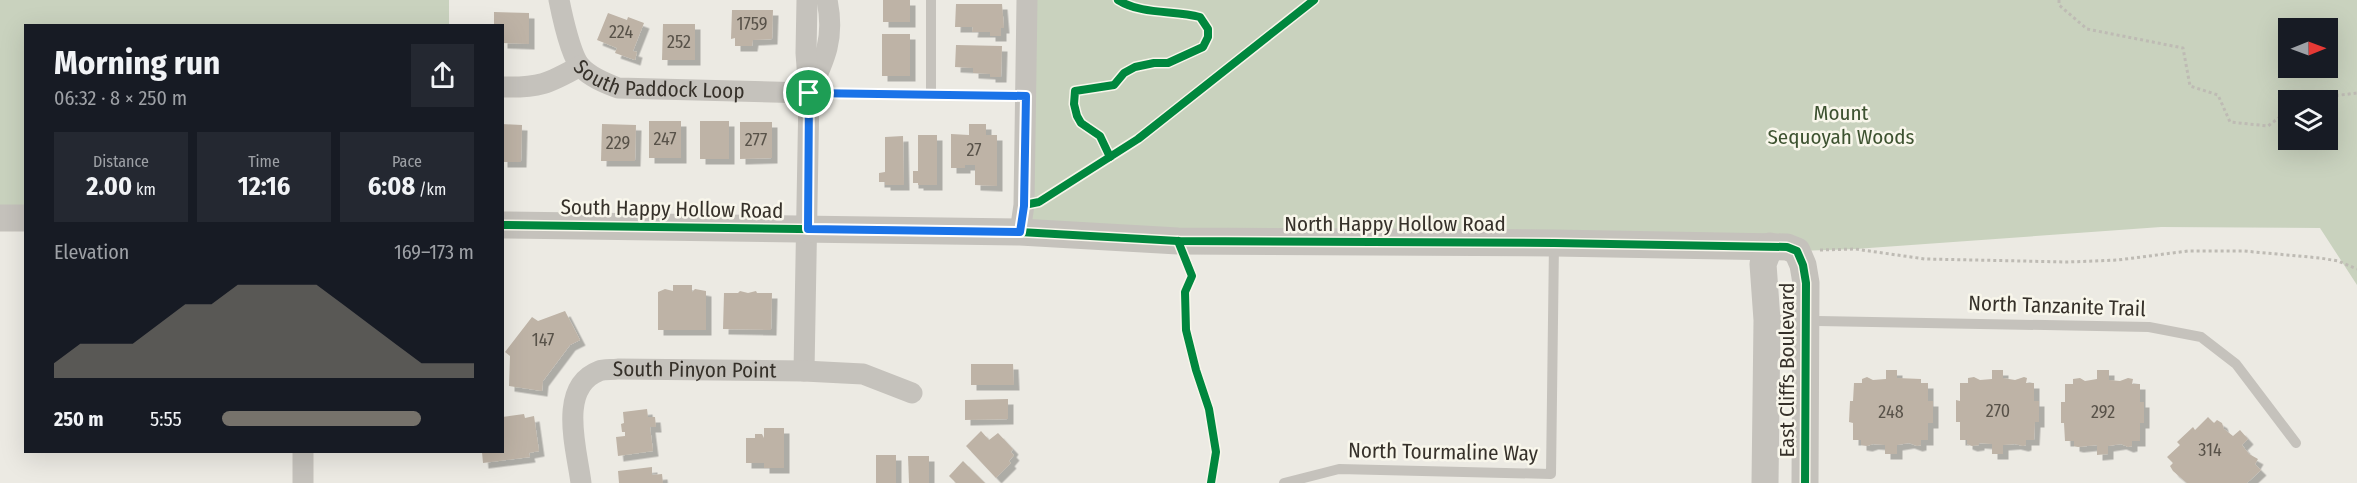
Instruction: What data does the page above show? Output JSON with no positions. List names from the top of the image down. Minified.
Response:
{"streets":{"street":["South Paddock Loop","South Happy Hollow Road","North Happy Hollow Road","East Cliffs Boulevard","South Pinyon Point"],"lane":["North Tanzanite Trail","North Tourmaline Way"]},"crossings":[["South Happy Hollow Road","North Happy Hollow Road"],["North Happy Hollow Road","East Cliffs Boulevard"],["North Happy Hollow Road","North Tourmaline Way"],["North Tanzanite Trail","East Cliffs Boulevard"]],"parks":["Mount Sequoyah Woods"],"house_numbers":["1759","224","252","247","277","229","27","147","270","248","292","314"],"north":"right","page":{"heading":["Morning run","06:32 · 8 × 250 m"],"stats":[["Distance","2.00 km"],["Time","12:16"],["Pace","6:08 /km"]],"chart":["Elevation","169–173 m"],"list":[{"name":"250 m","note":"5:55"}]}}
